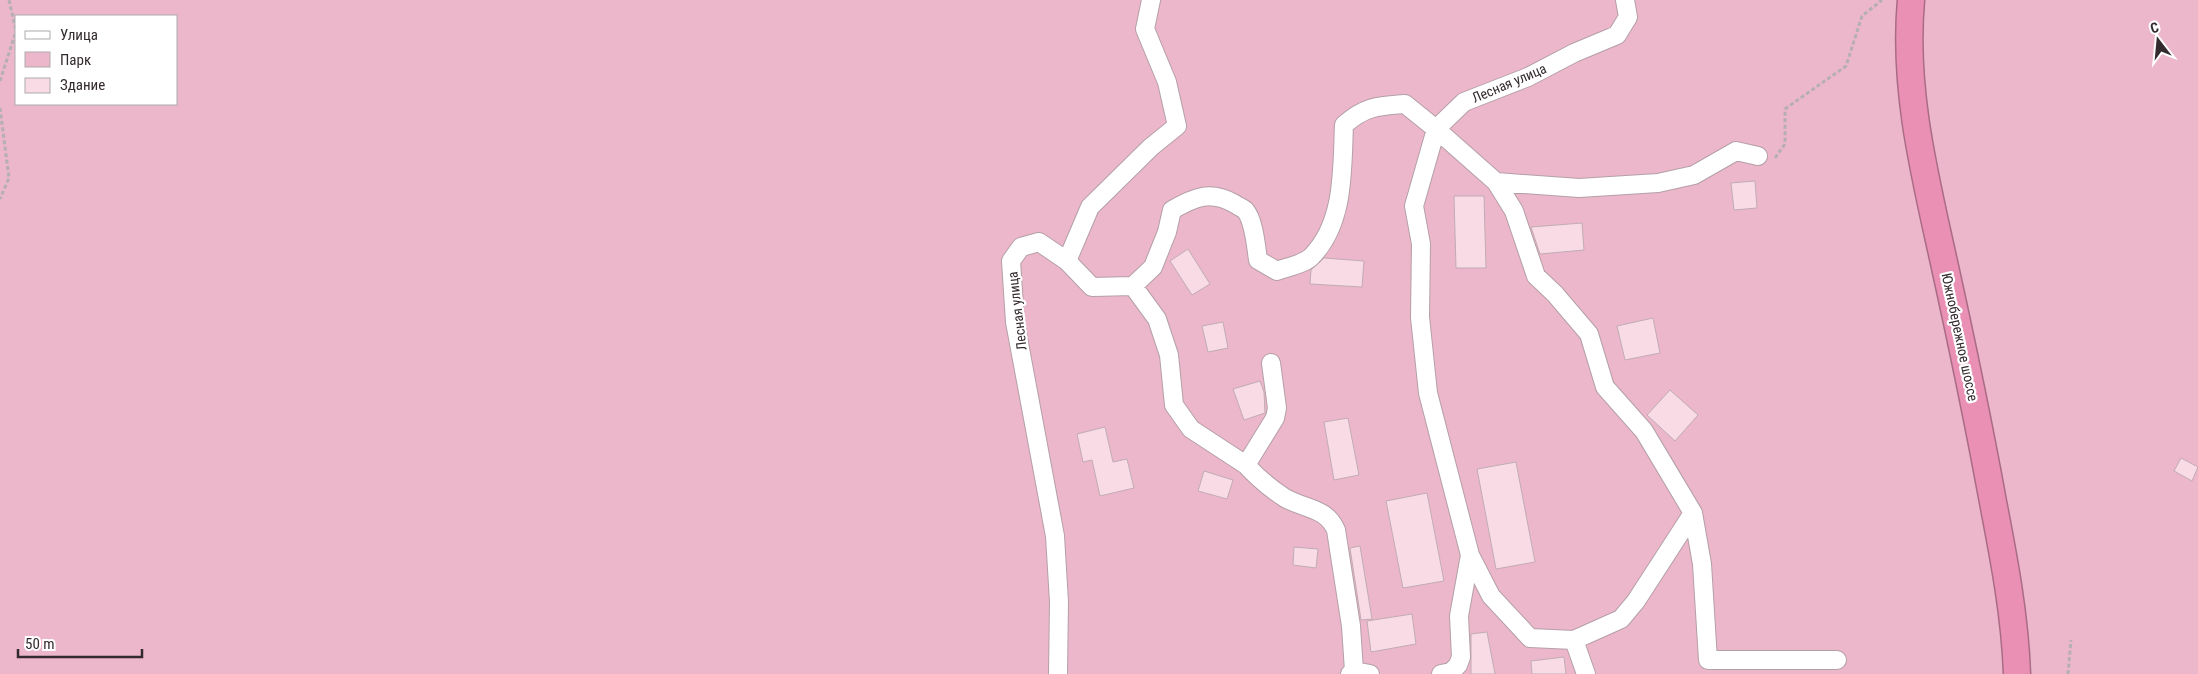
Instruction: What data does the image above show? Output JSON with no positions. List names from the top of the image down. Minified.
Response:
{"streets":{"highway":["Южнобережное шоссе"],"street":["Лесная улица"]},"legend":["Улица","Парк","Здание"],"scale_bar":"50 m","north":"top"}
